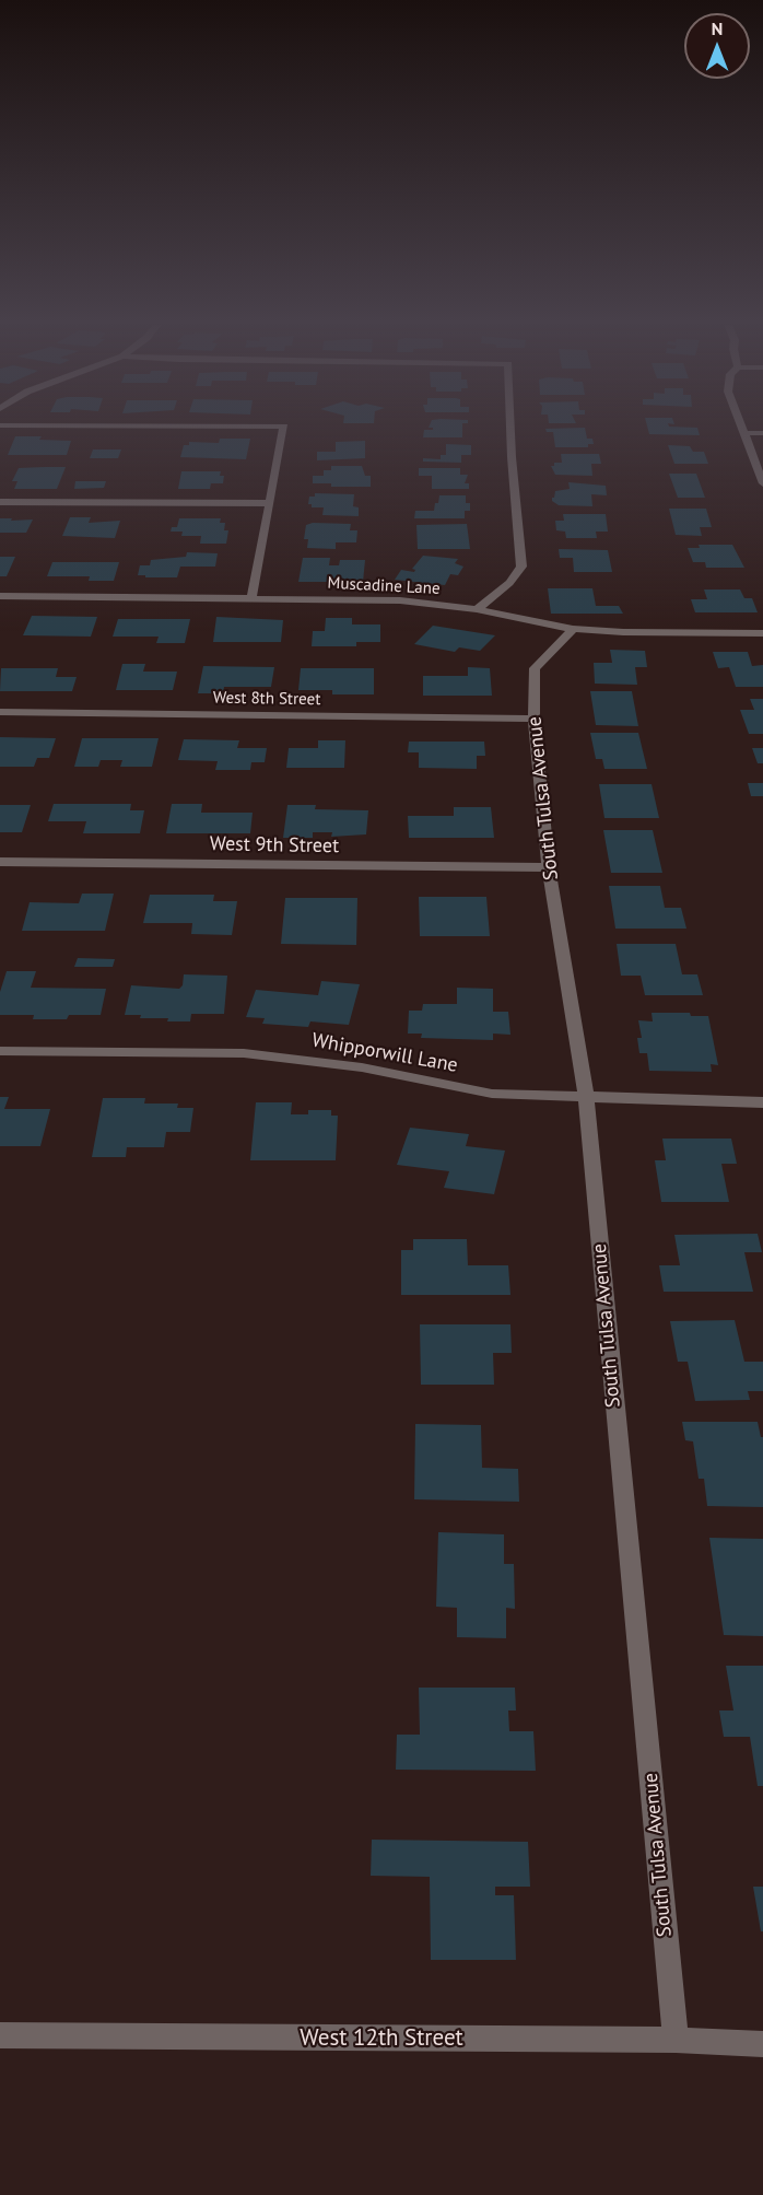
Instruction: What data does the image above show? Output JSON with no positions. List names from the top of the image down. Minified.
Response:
{"streets":{"street":["Muscadine Lane","West 8th Street","South Tulsa Avenue","West 9th Street","Whipporwill Lane","West 12th Street"]},"crossings":[["Muscadine Lane","South Tulsa Avenue"],["West 8th Street","South Tulsa Avenue"],["South Tulsa Avenue","West 9th Street"],["South Tulsa Avenue","Whipporwill Lane"],["South Tulsa Avenue","West 12th Street"]],"north":"top"}
